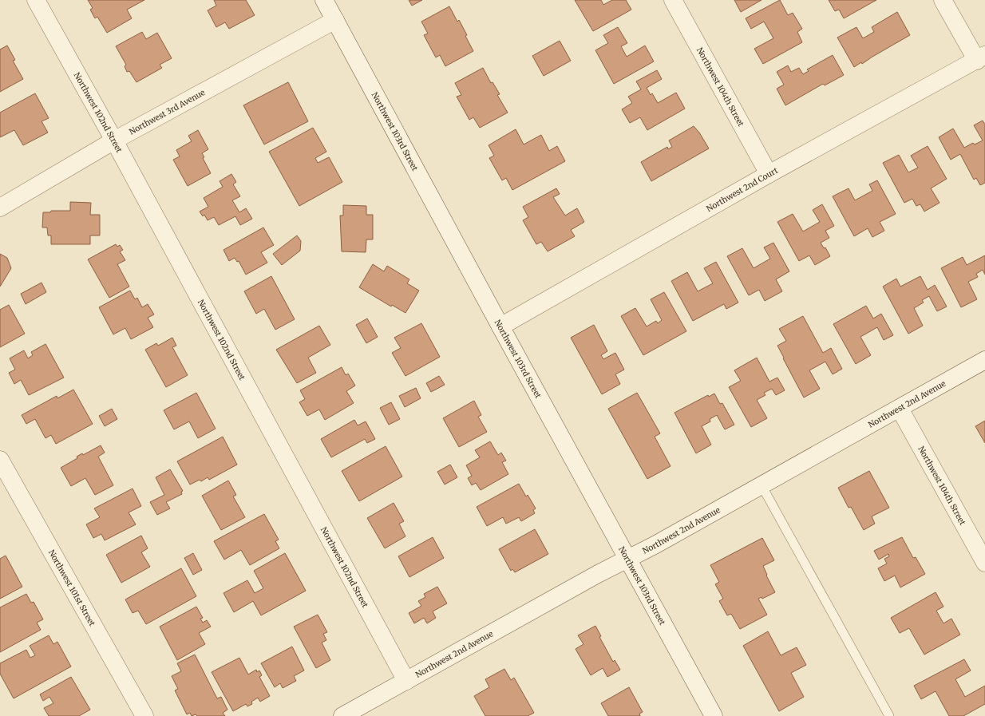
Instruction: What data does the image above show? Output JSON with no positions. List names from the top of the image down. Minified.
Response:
{"streets":{"street":["Northwest 104th Street","Northwest 3rd Avenue","Northwest 102nd Street","Northwest 103rd Street","Northwest 2nd Court","Northwest 2nd Avenue","Northwest 101st Street"]},"crossings":[["Northwest 104th Street","Northwest 2nd Court"],["Northwest 104th Street","Northwest 2nd Avenue"],["Northwest 3rd Avenue","Northwest 102nd Street"],["Northwest 3rd Avenue","Northwest 103rd Street"],["Northwest 102nd Street","Northwest 2nd Avenue"],["Northwest 103rd Street","Northwest 2nd Court"],["Northwest 103rd Street","Northwest 2nd Avenue"]]}
